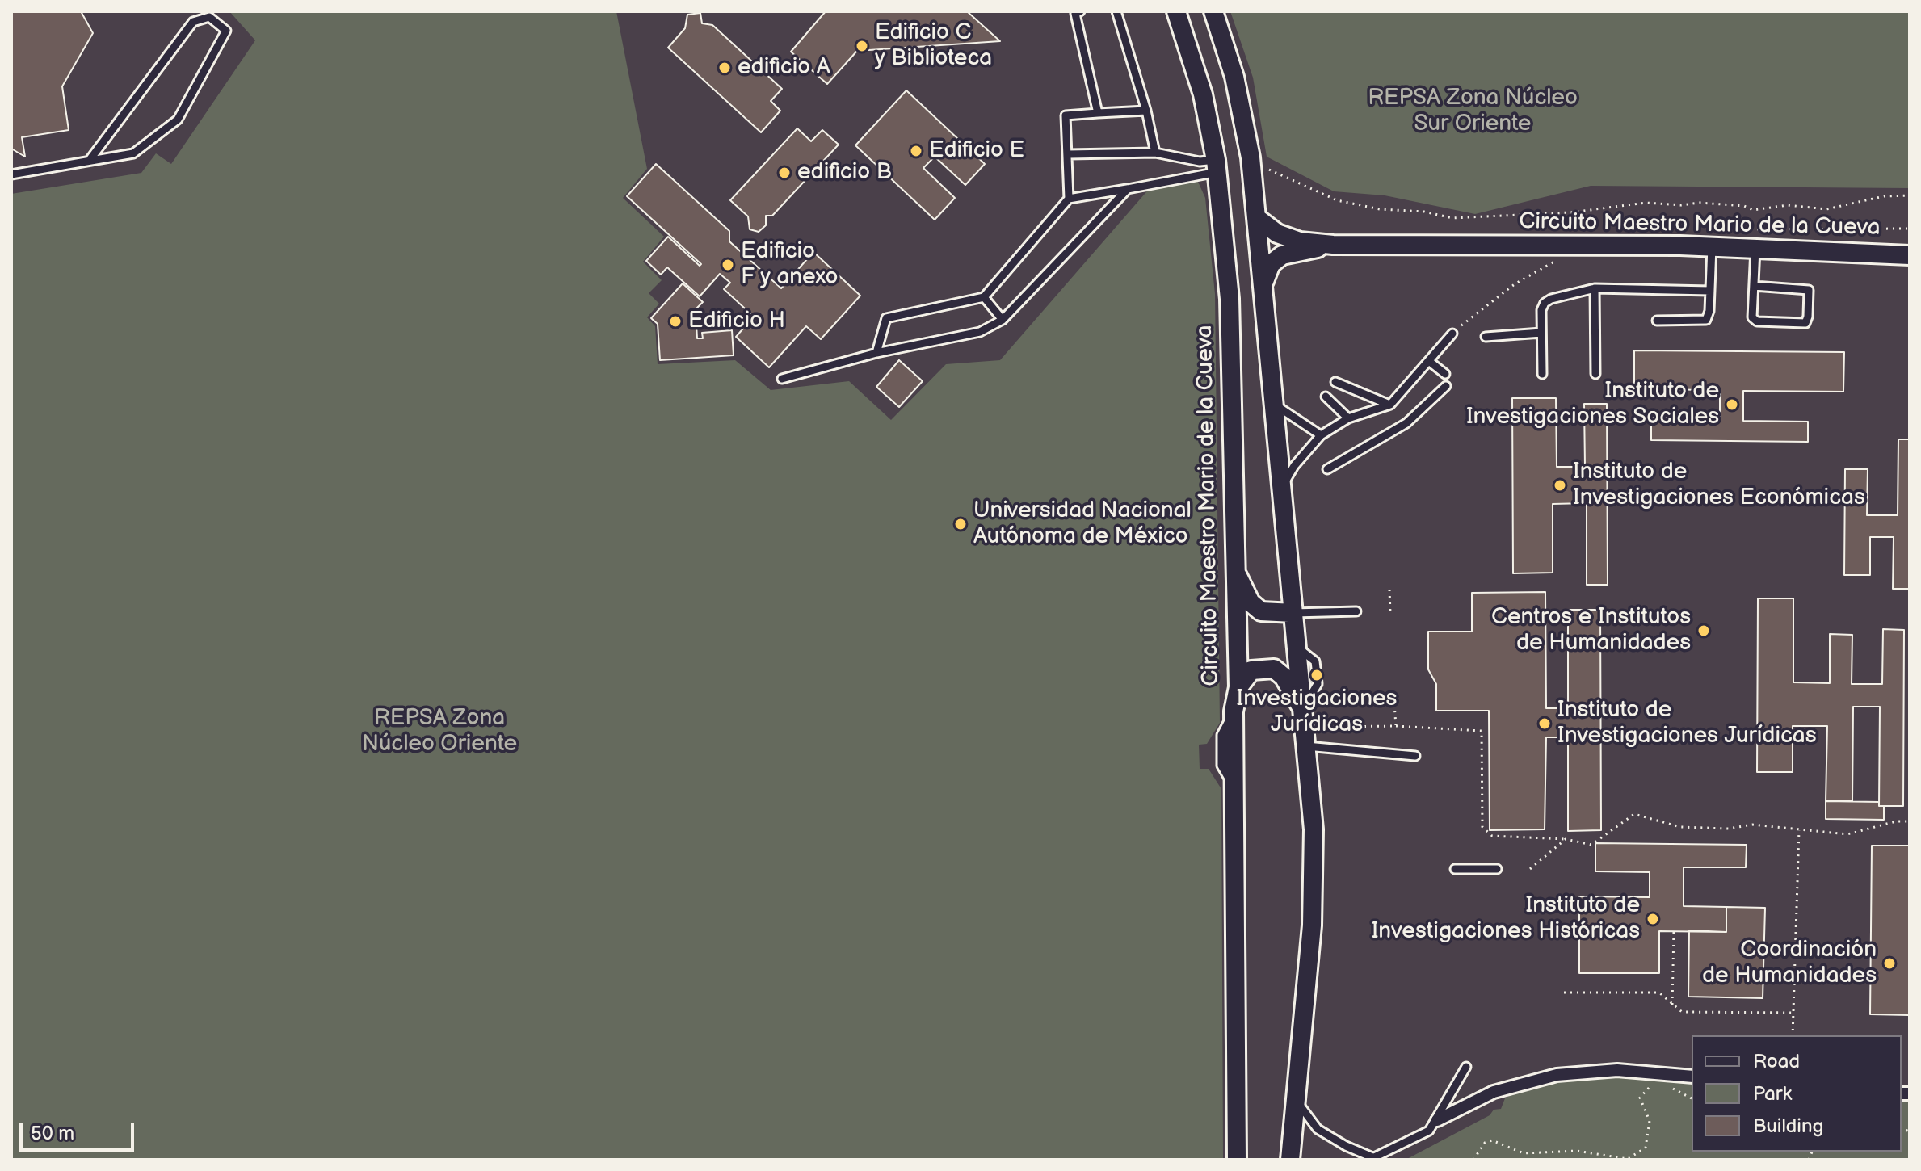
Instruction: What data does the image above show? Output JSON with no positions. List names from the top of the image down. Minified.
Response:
{"streets":{"street":["Circuito Maestro Mario de la Cueva"]},"parks":["REPSA Zona Núcleo Sur Oriente","REPSA Zona Núcleo Oriente"],"places":["Edificio C y Biblioteca","edificio A","Edificio E","edificio B","Edificio F y anexo","Edificio H","Instituto de Investigaciones Sociales","Instituto de Investigaciones Económicas","Universidad Nacional Autónoma de México","Centros e Institutos de Humanidades","Investigaciones Jurídicas","Instituto de Investigaciones Jurídicas","Instituto de Investigaciones Históricas","Coordinación de Humanidades"],"legend":["Road","Park","Building"],"scale_bar":"50 m"}
